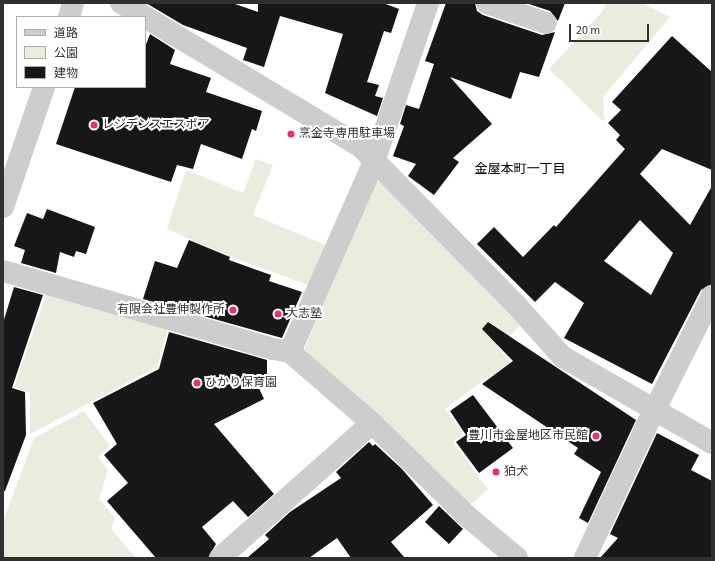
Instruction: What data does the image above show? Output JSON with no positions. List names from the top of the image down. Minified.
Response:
{"districts":["金屋本町一丁目"],"places":["レジデンスエスポア","烹金寺専用駐車場","有限会社豊伸製作所","大志塾","ひかり保育園","豊川市金屋地区市民館","狛犬"],"legend":["道路","公園","建物"],"scale_bar":"20 m"}
